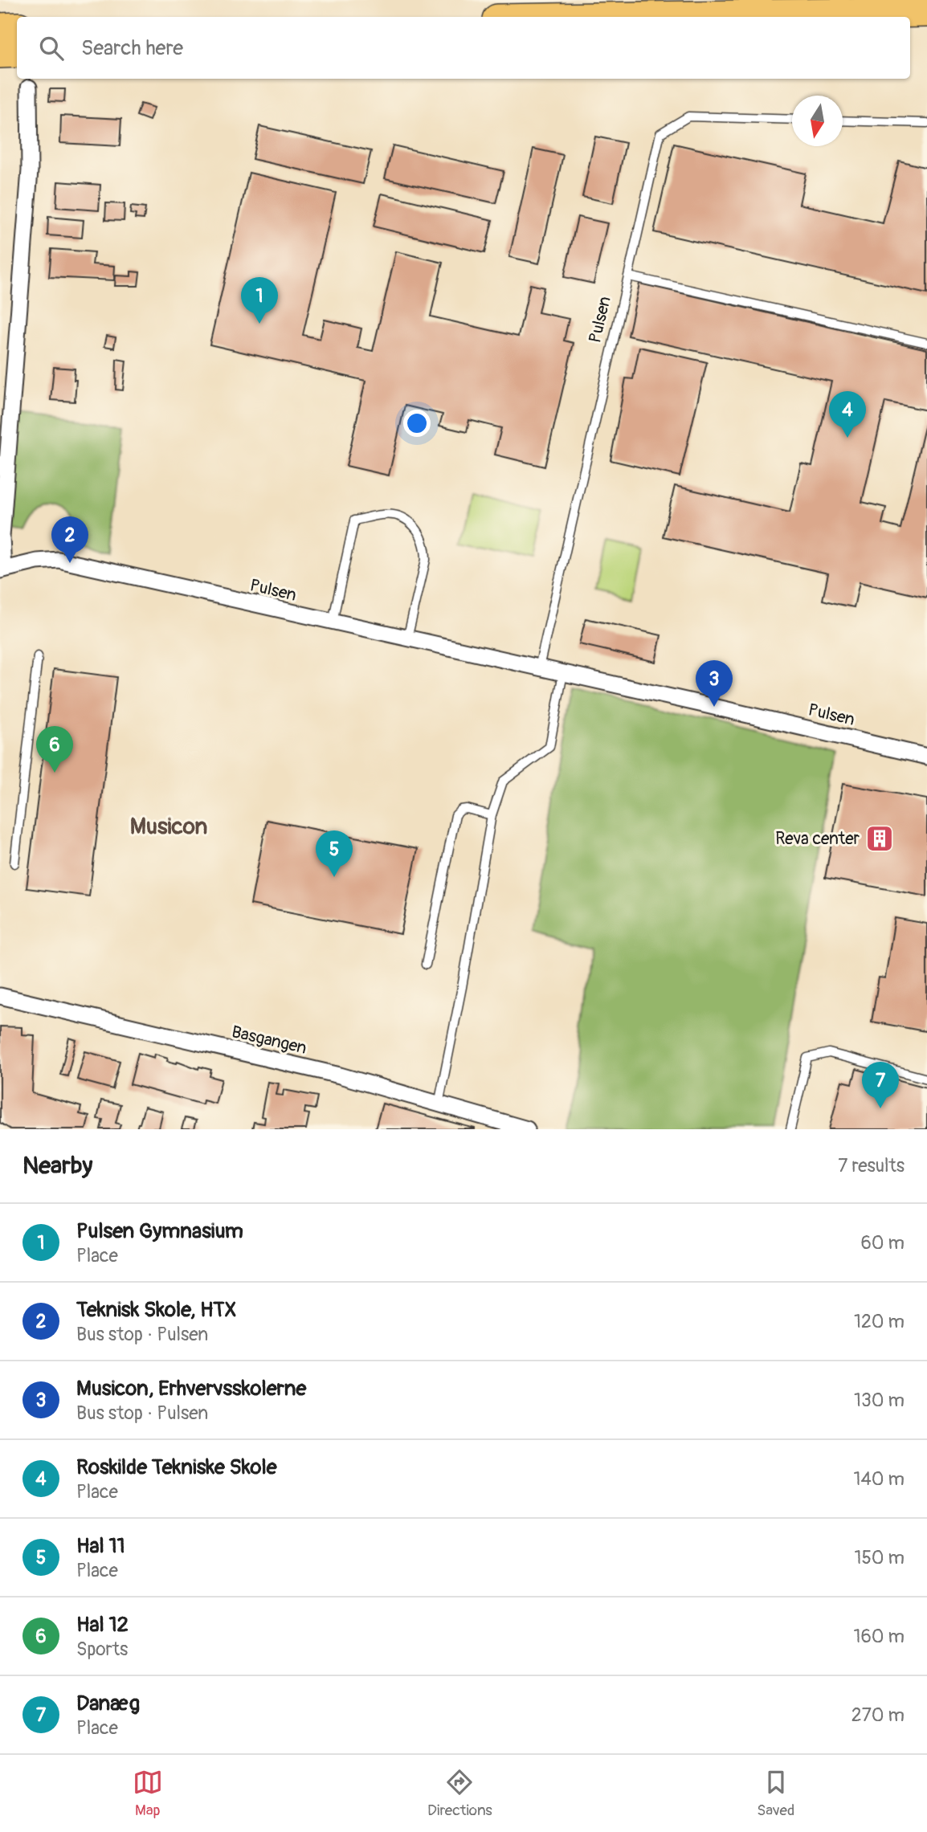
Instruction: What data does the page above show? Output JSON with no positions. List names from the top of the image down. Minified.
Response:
{"streets":{"street":["Pulsen","Basgangen"]},"districts":["Musicon"],"places":{"building":["Reva center"]},"north":"bottom","page":{"search":"Search here","pins":["1","4","2","3","6","5","7"],"heading":["Nearby","7 results"],"list":[{"mark":"1","name":"Pulsen Gymnasium","note":"Place","value":"60 m"},{"mark":"2","name":"Teknisk Skole, HTX","note":"Bus stop · Pulsen","value":"120 m"},{"mark":"3","name":"Musicon, Erhvervsskolerne","note":"Bus stop · Pulsen","value":"130 m"},{"mark":"4","name":"Roskilde Tekniske Skole","note":"Place","value":"140 m"},{"mark":"5","name":"Hal 11","note":"Place","value":"150 m"},{"mark":"6","name":"Hal 12","note":"Sports","value":"160 m"},{"mark":"7","name":"Danæg","note":"Place","value":"270 m"}],"nav":["Map","Directions","Saved"]}}
